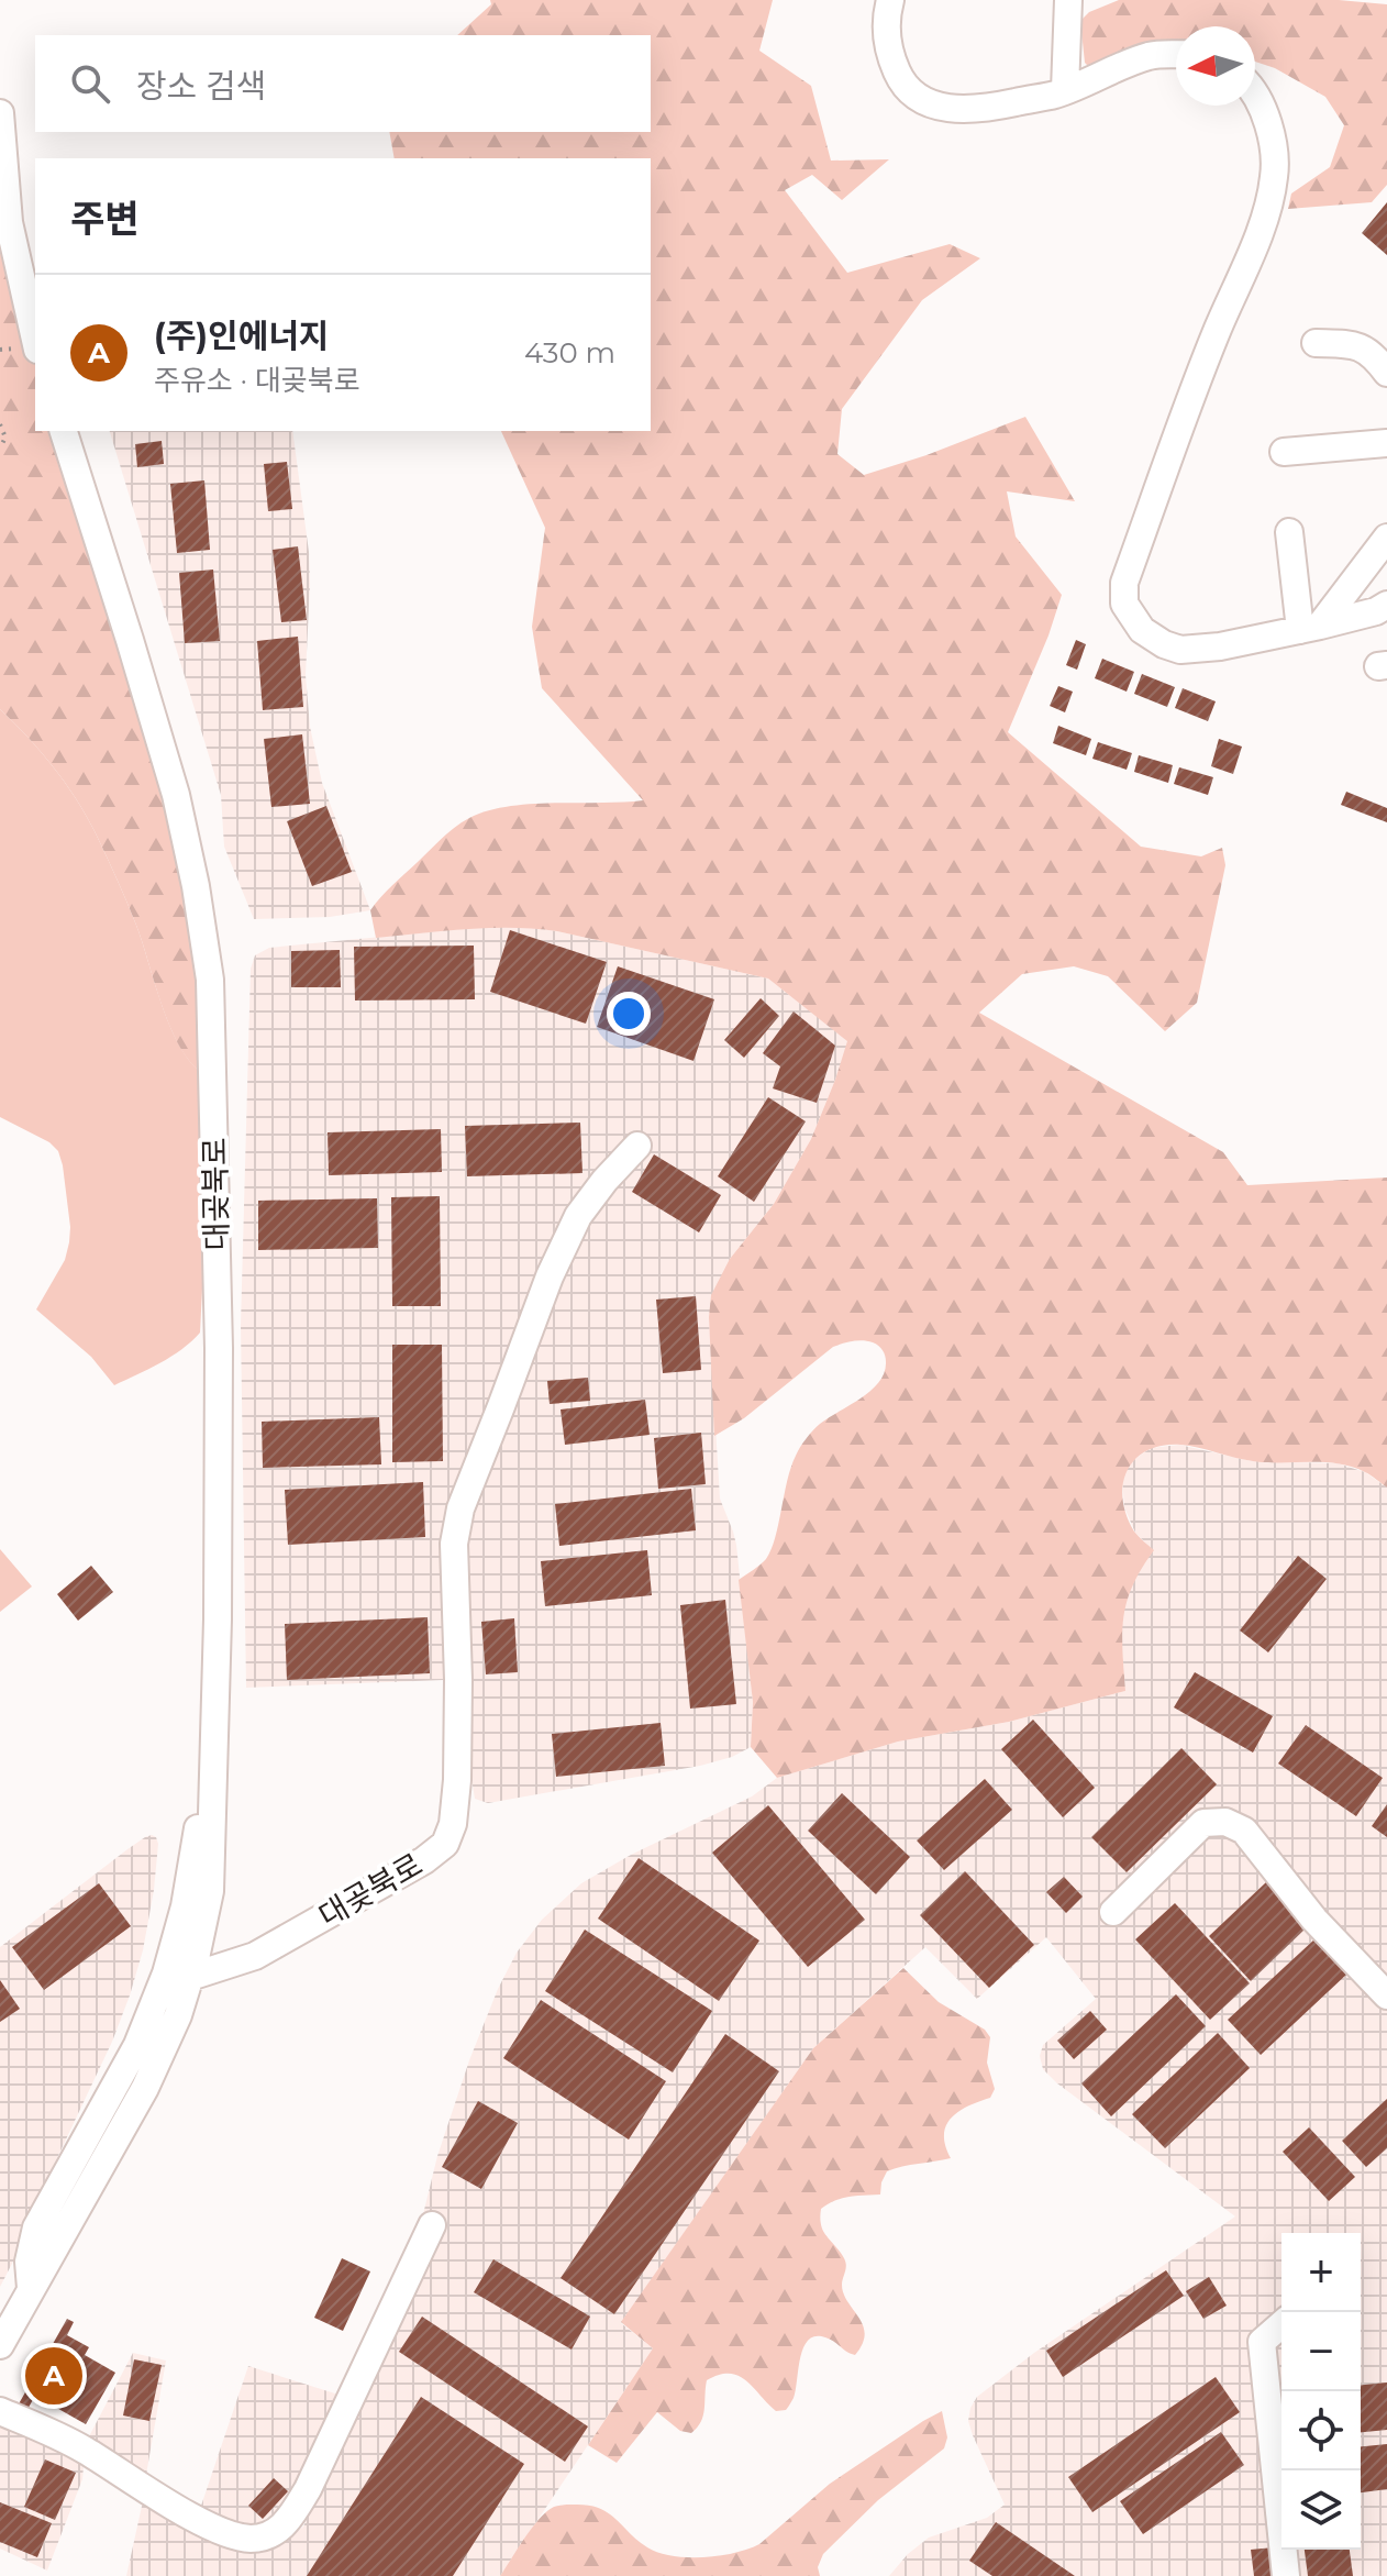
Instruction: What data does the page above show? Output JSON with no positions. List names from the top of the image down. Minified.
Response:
{"streets":{"street":["대곶북로"]},"north":"left","page":{"search":"장소 검색","heading":"주변","list":[{"mark":"A","name":"(주)인에너지","note":"주유소 · 대곶북로","value":"430 m"}],"map_buttons":["+","−"],"pins":"A"}}
